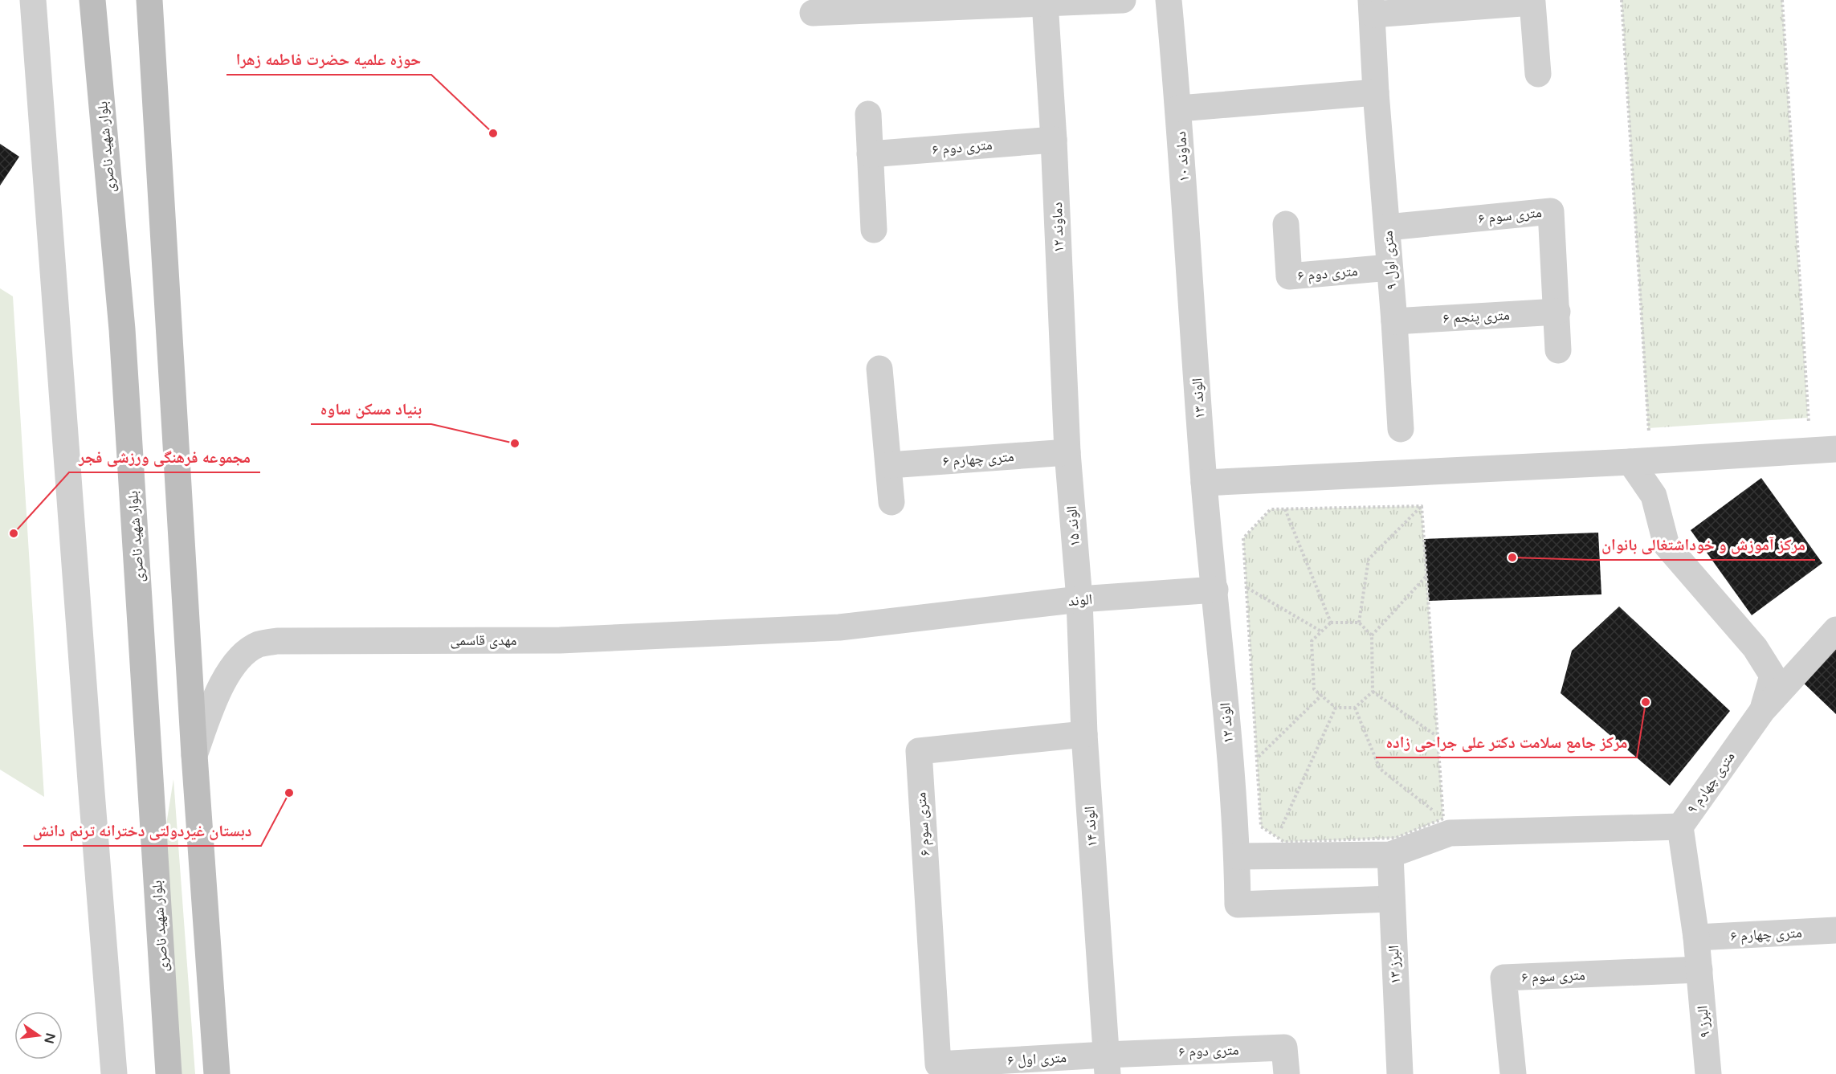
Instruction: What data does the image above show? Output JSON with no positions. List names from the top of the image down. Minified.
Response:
{"streets":{"main road":["بلوار شهید ناصری"],"street":["۶ متری دوم","دماوند ۱۰","۶ متری سوم","دماوند ۱۲","۹ متری اول","۶ متری پنجم","الوند ۱۳","۶ متری چهارم","الوند ۱۵","الوند","مهدی قاسمی","الوند ۱۲","۹ متری چهارم","الوند ۱۴","البرز ۱۳","البرز ۹","۶ متری اول"]},"crossings":[["۶ متری دوم","دماوند ۱۲"],["۶ متری دوم","۹ متری اول"],["۶ متری دوم","الوند ۱۴"],["۶ متری دوم","۶ متری اول"],["دماوند ۱۰","الوند ۱۳"],["۶ متری سوم","۹ متری اول"],["۶ متری سوم","۶ متری پنجم"],["۶ متری سوم","۹ متری چهارم"],["۶ متری سوم","الوند ۱۴"],["۶ متری سوم","البرز ۹"],["۶ متری سوم","۶ متری اول"],["دماوند ۱۲","۶ متری چهارم"],["دماوند ۱۲","الوند ۱۵"],["۹ متری اول","۶ متری پنجم"],["۶ متری چهارم","الوند ۱۵"],["۶ متری چهارم","۹ متری چهارم"],["الوند ۱۵","الوند"],["الوند ۱۵","الوند ۱۴"],["الوند","مهدی قاسمی"],["الوند","الوند ۱۲"],["الوند","الوند ۱۴"],["الوند ۱۲","البرز ۱۳"],["۹ متری چهارم","البرز ۹"],["الوند ۱۴","۶ متری اول"]],"places":["حوزه علمیه حضرت فاطمه زهرا","بنیاد مسکن ساوه","مجموعه فرهنگی ورزشی فجر","مرکز آموزش و خوداشتغالی بانوان","مرکز جامع سلامت دکتر علی جراحی زاده","دبستان غیردولتی دخترانه ترنم دانش"],"north":"right"}
